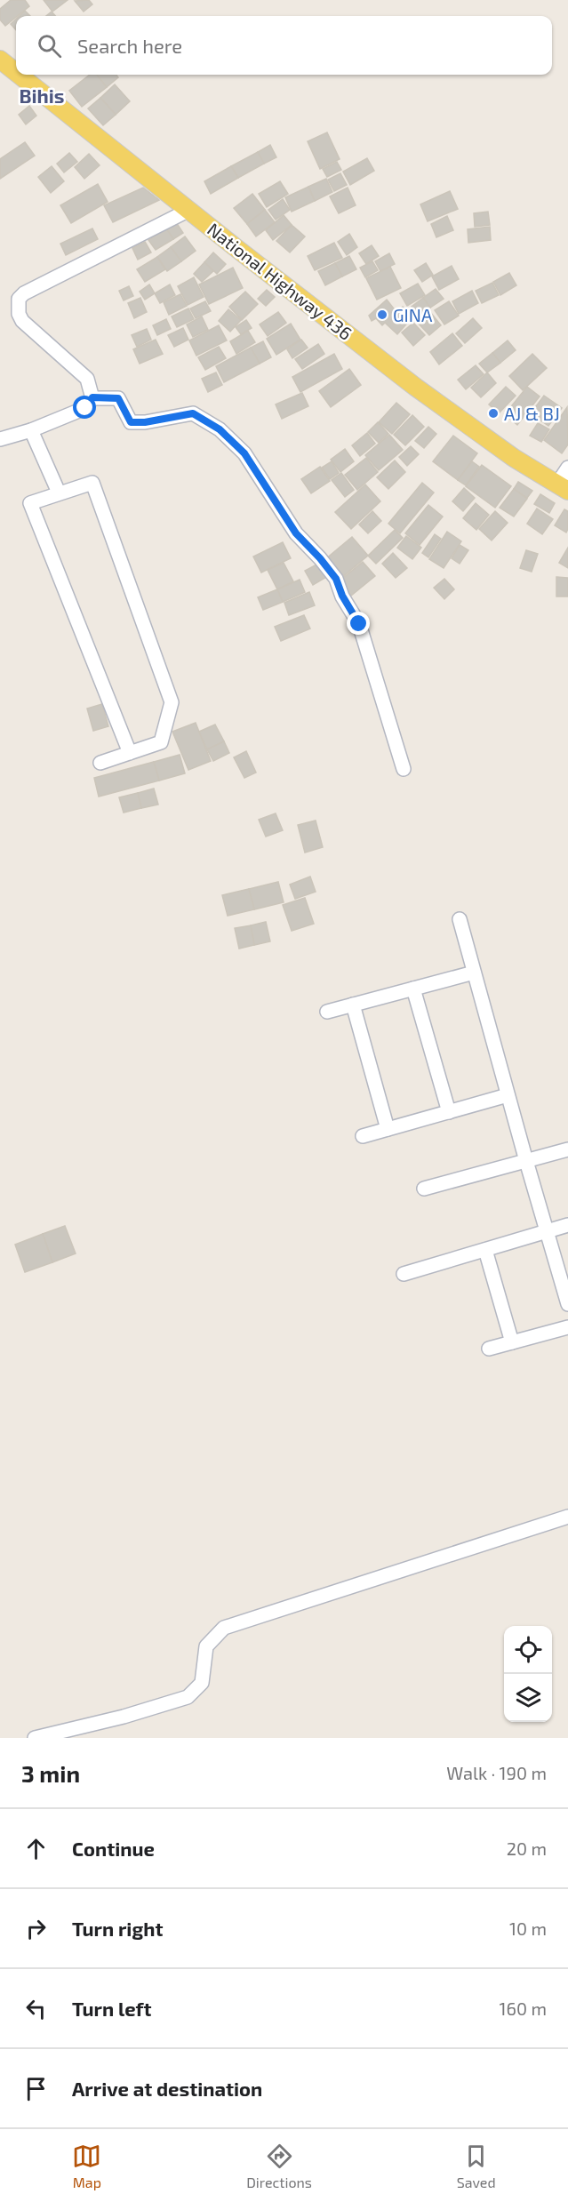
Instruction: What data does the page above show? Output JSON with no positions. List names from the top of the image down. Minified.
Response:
{"streets":{"main road":["National Highway 436"]},"districts":["Bihis"],"places":["GINA","AJ & BJ"],"page":{"search":"Search here","heading":["3 min","Walk · 190 m"],"list":[["Continue","20 m"],["Turn right","10 m"],["Turn left","160 m"],"Arrive at destination"],"nav":["Map","Directions","Saved"]}}
